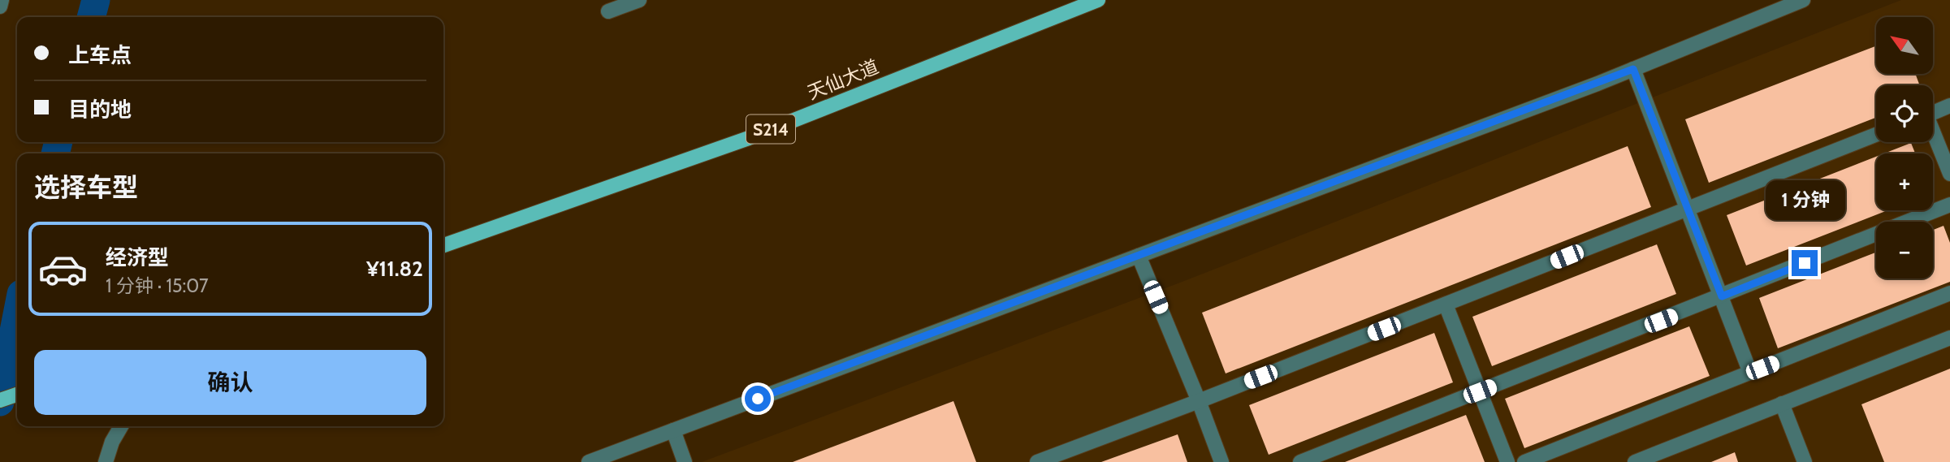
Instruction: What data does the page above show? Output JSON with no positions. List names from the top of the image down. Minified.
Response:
{"streets":{"main road":["天仙大道","S214"]},"north":"top left","page":{"map_buttons":["+","−"],"banner":["上车点","目的地"],"heading":"选择车型","bubble":"1 分钟","list":[{"name":"经济型","note":"1 分钟 · 15:07","value":"¥11.82"}],"buttons":"确认"}}
